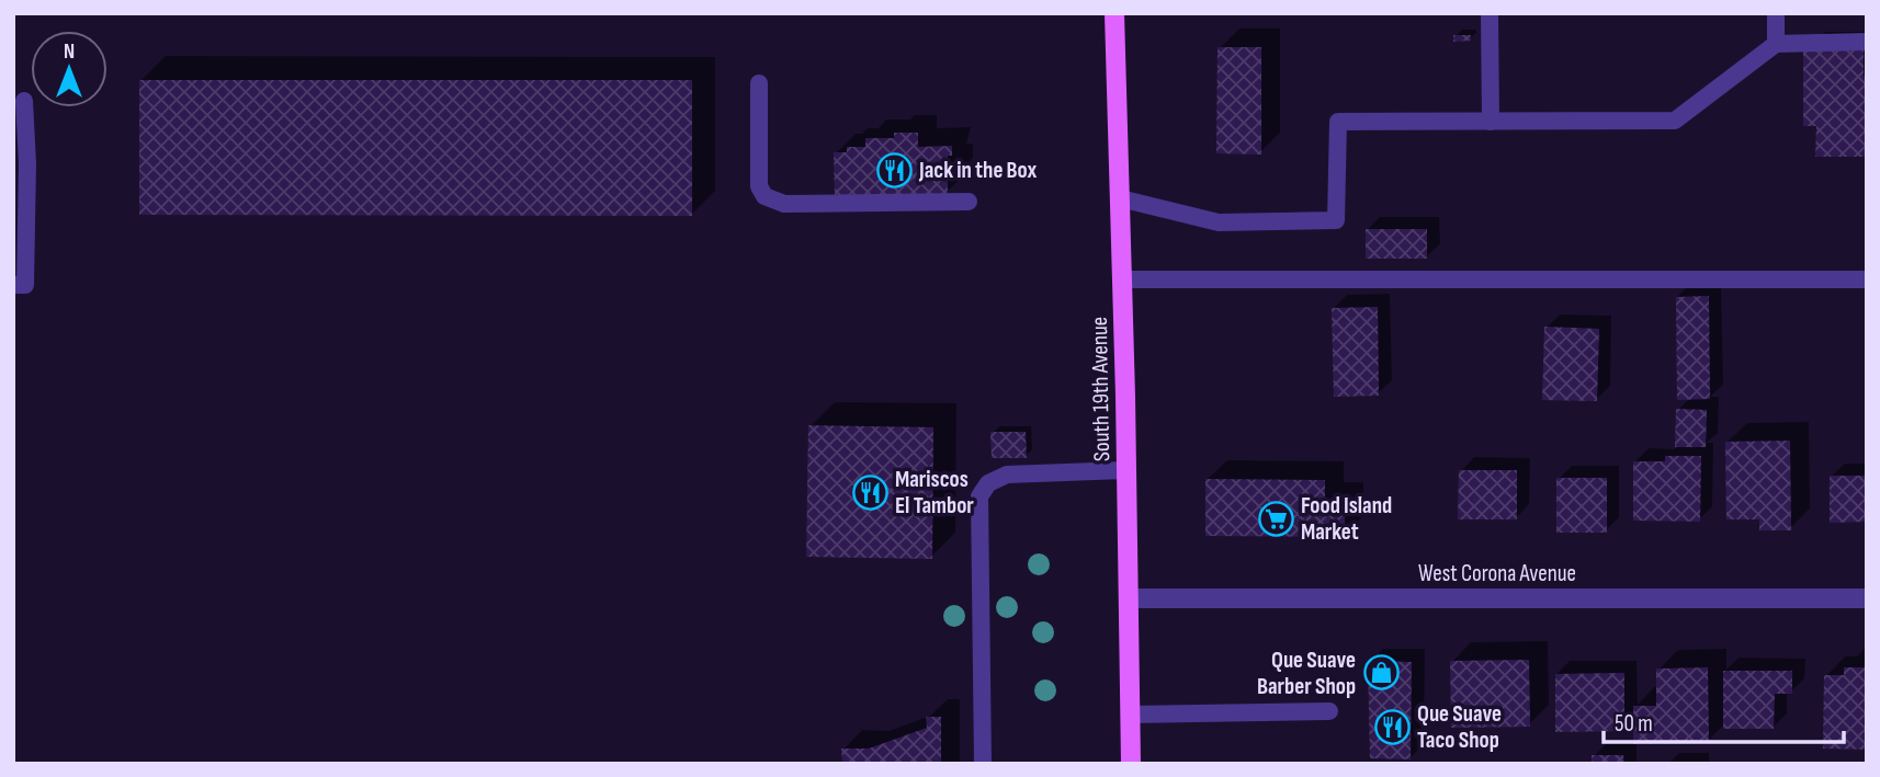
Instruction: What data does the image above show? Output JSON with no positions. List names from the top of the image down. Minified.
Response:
{"streets":{"main road":["South 19th Avenue"],"street":["West Corona Avenue"]},"crossings":[["South 19th Avenue","West Corona Avenue"]],"places":{"restaurant":["Jack in the Box","Mariscos El Tambor","Que Suave Taco Shop"],"supermarket":["Food Island Market"],"shop":["Que Suave Barber Shop"]},"scale_bar":"50 m","north":"top"}
